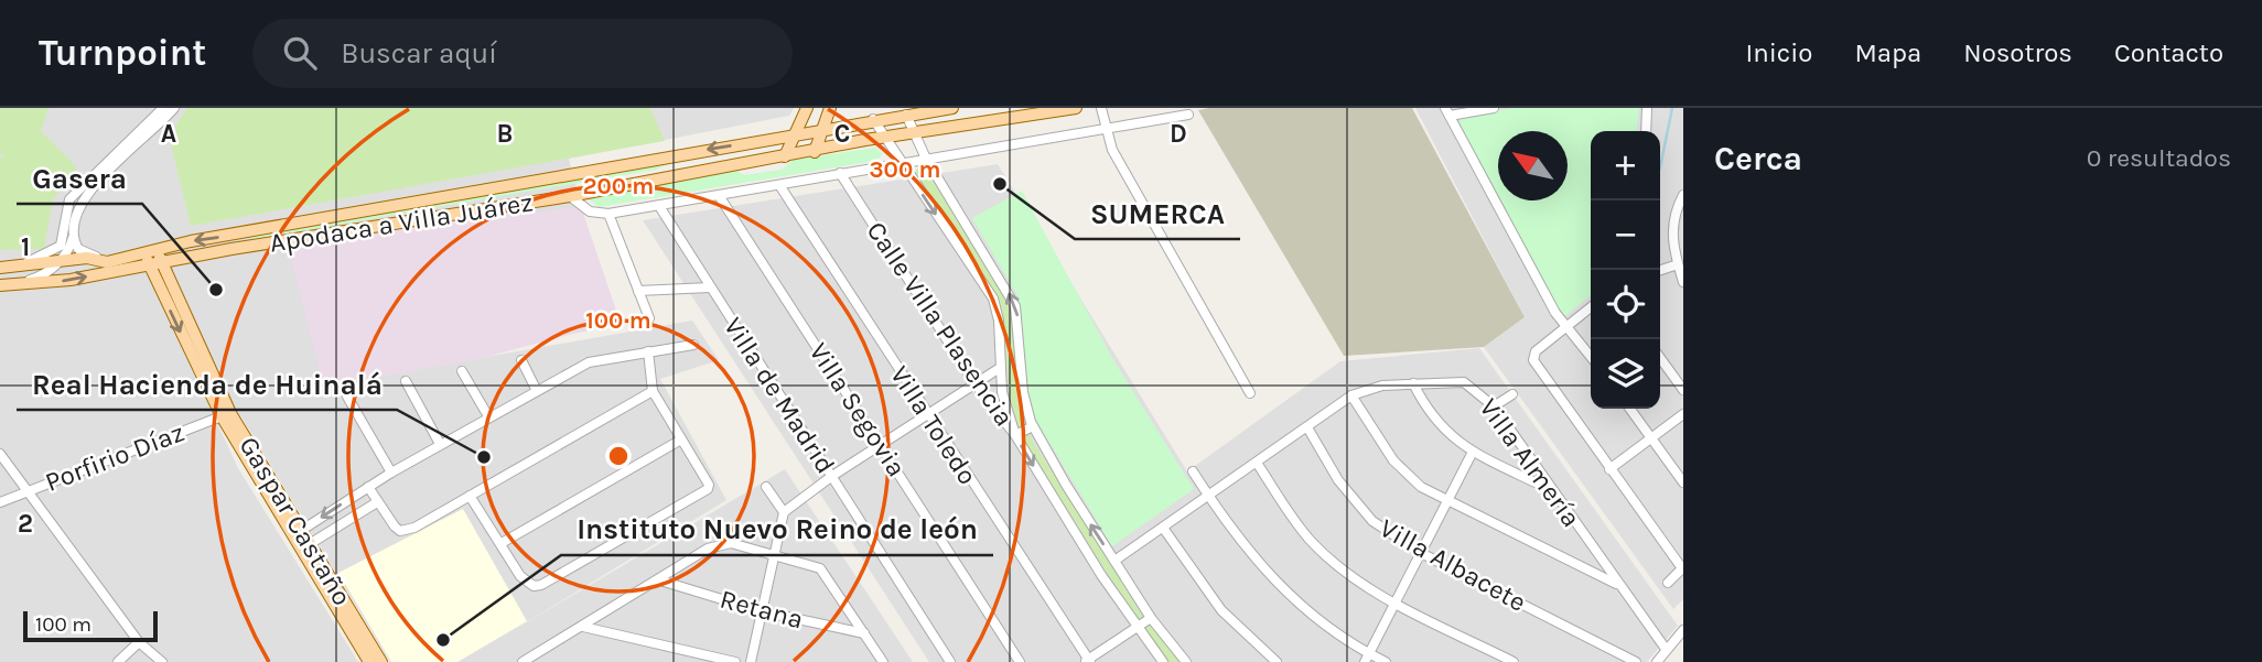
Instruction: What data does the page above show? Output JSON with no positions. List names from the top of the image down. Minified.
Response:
{"streets":{"main road":["Apodaca a Villa Juárez","Gaspar Castaño"],"street":["Calle Villa Plasencia","Villa de Madrid","Villa Segovia","Villa Toledo","Porfirio Díaz","Villa Almería","Villa Albacete","Retana"]},"crossings":[["Apodaca a Villa Juárez","Gaspar Castaño"],["Porfirio Díaz","Gaspar Castaño"],["Villa Almería","Villa Albacete"]],"places":["SUMERCA","Gasera","Real Hacienda de Huinalá","Instituto Nuevo Reino de león"],"scale_bar":"100 m","north":"top left","page":{"header":"Turnpoint","search":"Buscar aquí","nav":["Inicio","Mapa","Nosotros","Contacto"],"heading":["Cerca","0 resultados"],"map_buttons":["+","−"],"scale":"100 m"},"grid":{"columns":["A","B","C","D"],"rows":["1","2"]},"rings":["300 m","200 m","100 m"]}
